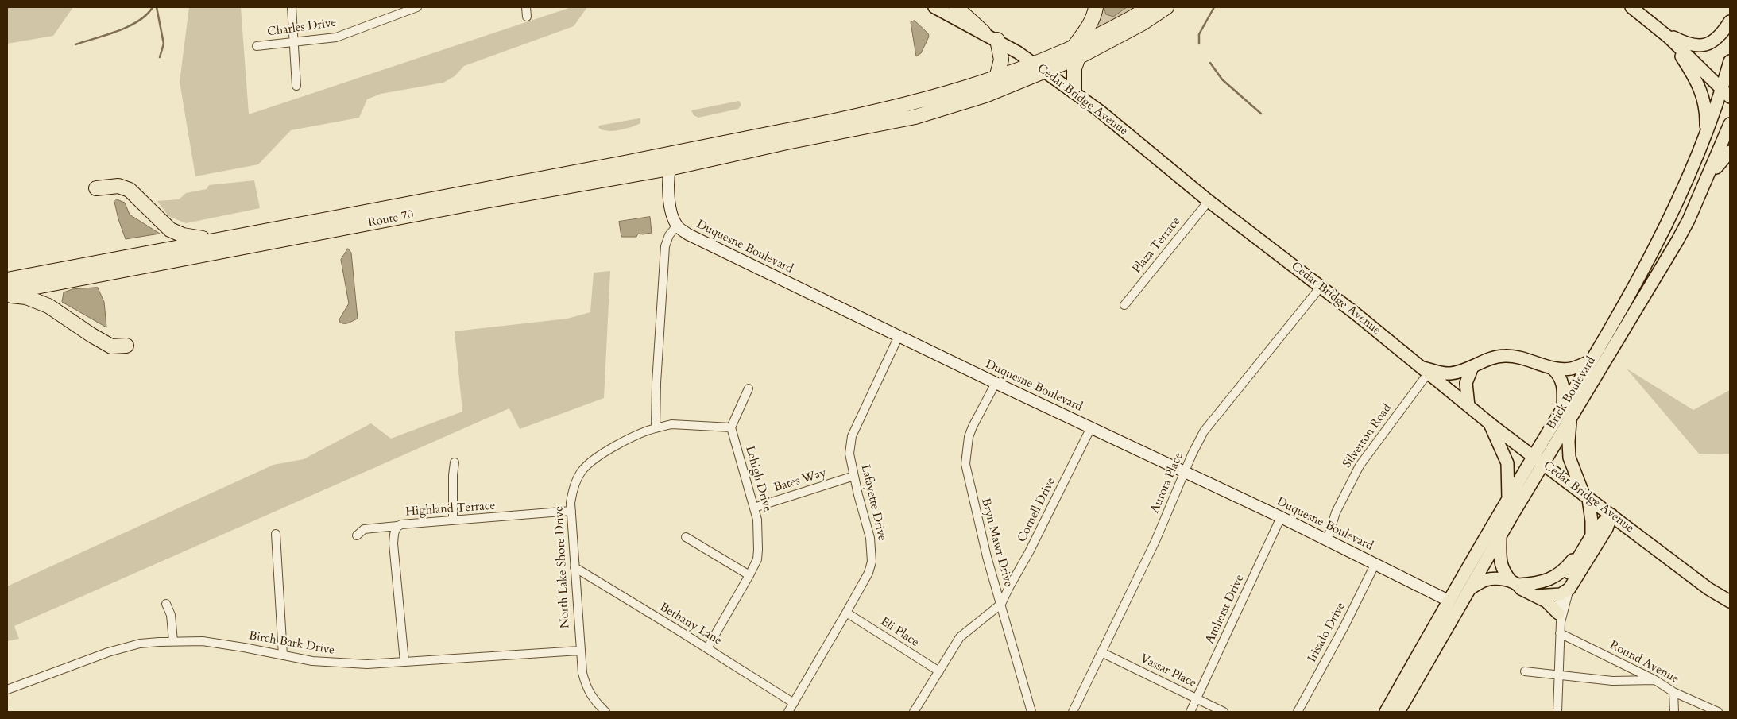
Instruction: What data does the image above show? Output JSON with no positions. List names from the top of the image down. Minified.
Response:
{"streets":{"highway":["Route 70"],"main road":["Cedar Bridge Avenue","Brick Boulevard"],"street":["Charles Drive","Plaza Terrace","Duquesne Boulevard","Silverton Road","Lehigh Drive","Bates Way","Aurora Place","Lafayette Drive","Highland Terrace","Cornell Drive","Bryn Mawr Drive","North Lake Shore Drive","Amherst Drive","Bethany Lane","Eli Place","Irisado Drive","Birch Bark Drive","Round Avenue","Vassar Place"]},"crossings":[["Cedar Bridge Avenue","Route 70"],["Cedar Bridge Avenue","Plaza Terrace"],["Cedar Bridge Avenue","Brick Boulevard"],["Cedar Bridge Avenue","Silverton Road"],["Cedar Bridge Avenue","Aurora Place"],["Route 70","Duquesne Boulevard"],["Duquesne Boulevard","Brick Boulevard"],["Duquesne Boulevard","Silverton Road"],["Duquesne Boulevard","Aurora Place"],["Duquesne Boulevard","Lafayette Drive"],["Duquesne Boulevard","Cornell Drive"],["Duquesne Boulevard","Bryn Mawr Drive"],["Duquesne Boulevard","Amherst Drive"],["Duquesne Boulevard","Irisado Drive"],["Lehigh Drive","Bates Way"],["Lehigh Drive","Bethany Lane"],["Bates Way","Lafayette Drive"],["Aurora Place","Vassar Place"],["Lafayette Drive","Bethany Lane"],["Lafayette Drive","Eli Place"],["Highland Terrace","North Lake Shore Drive"],["Highland Terrace","Birch Bark Drive"],["Cornell Drive","Bryn Mawr Drive"],["Cornell Drive","Eli Place"],["North Lake Shore Drive","Bethany Lane"],["North Lake Shore Drive","Birch Bark Drive"],["Amherst Drive","Vassar Place"]]}
